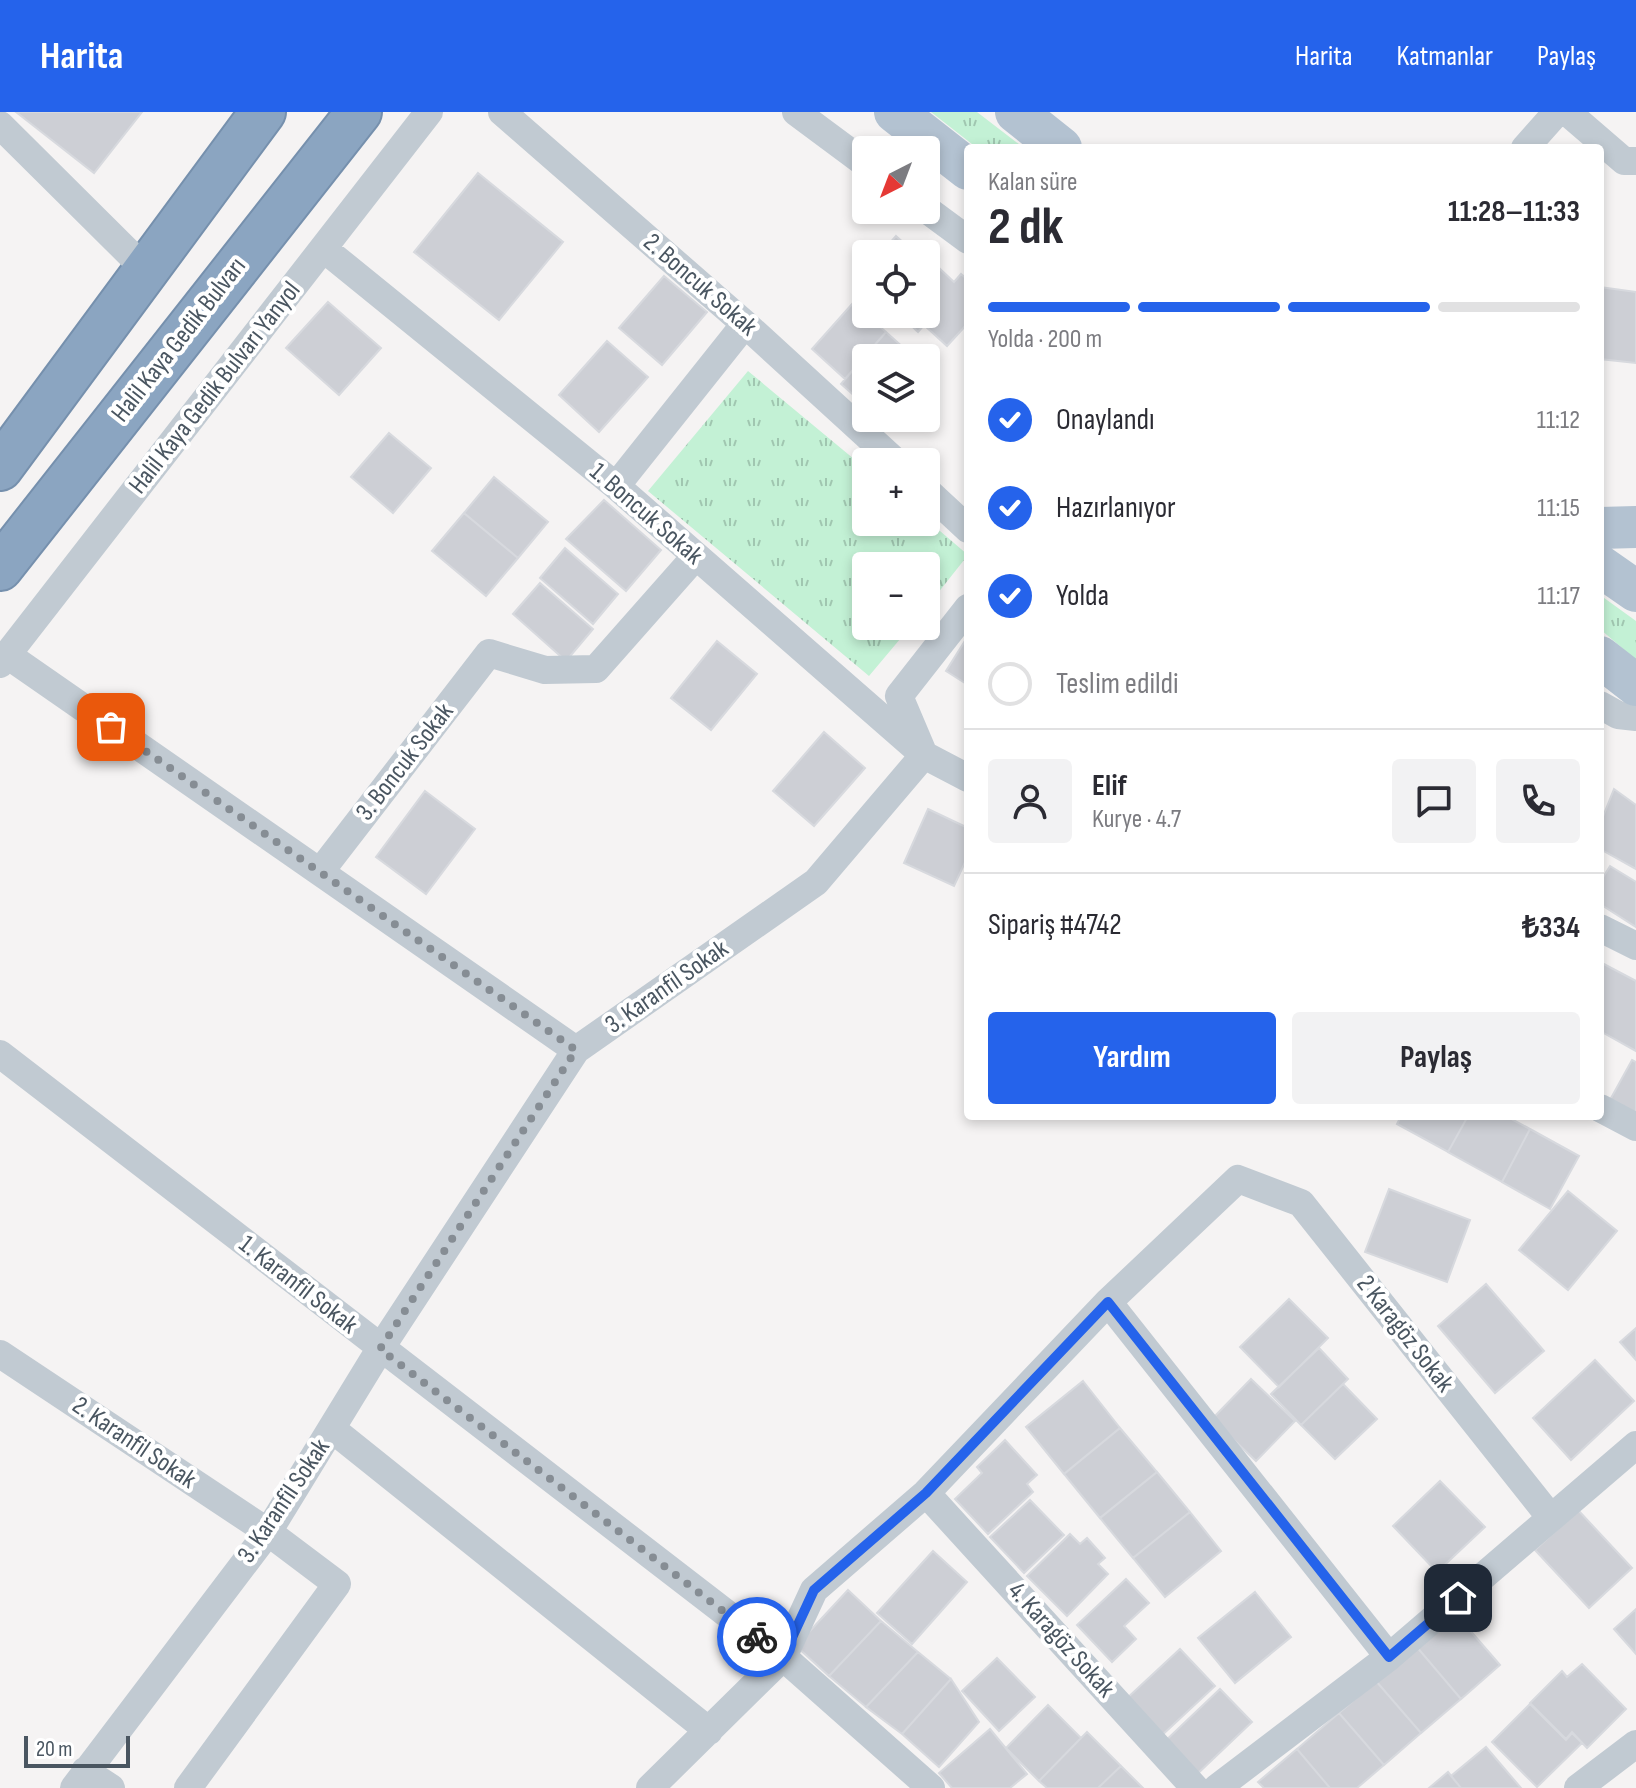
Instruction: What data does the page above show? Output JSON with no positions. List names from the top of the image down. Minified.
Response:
{"streets":{"highway":["Halil Kaya Gedik Bulvarı"],"street":["2. Boncuk Sokak","Halil Kaya Gedik Bulvarı Yanyol","1. Boncuk Sokak","3. Boncuk Sokak","3. Karanfil Sokak","1. Karanfil Sokak","2 Karagöz Sokak","2. Karanfil Sokak","4. Karagöz Sokak"]},"crossings":[["Halil Kaya Gedik Bulvarı Yanyol","1. Boncuk Sokak"],["1. Boncuk Sokak","3. Boncuk Sokak"],["1. Boncuk Sokak","3. Karanfil Sokak"],["3. Karanfil Sokak","1. Karanfil Sokak"],["3. Karanfil Sokak","2. Karanfil Sokak"]],"scale_bar":"20 m","north":"bottom left","page":{"header":"Harita","nav":["Harita","Katmanlar","Paylaş"],"map_buttons":["+","−"],"heading":["2 dk","Kalan süre","11:28–11:33"],"panel":["Elif","Kurye · 4.7","Sipariş #4742","₺334"],"bar":"Yolda · 200 m","list":[["Onaylandı","11:12"],["Hazırlanıyor","11:15"],["Yolda","11:17"],"Teslim edildi"],"buttons":["Yardım","Paylaş"],"scale":"20 m"}}
